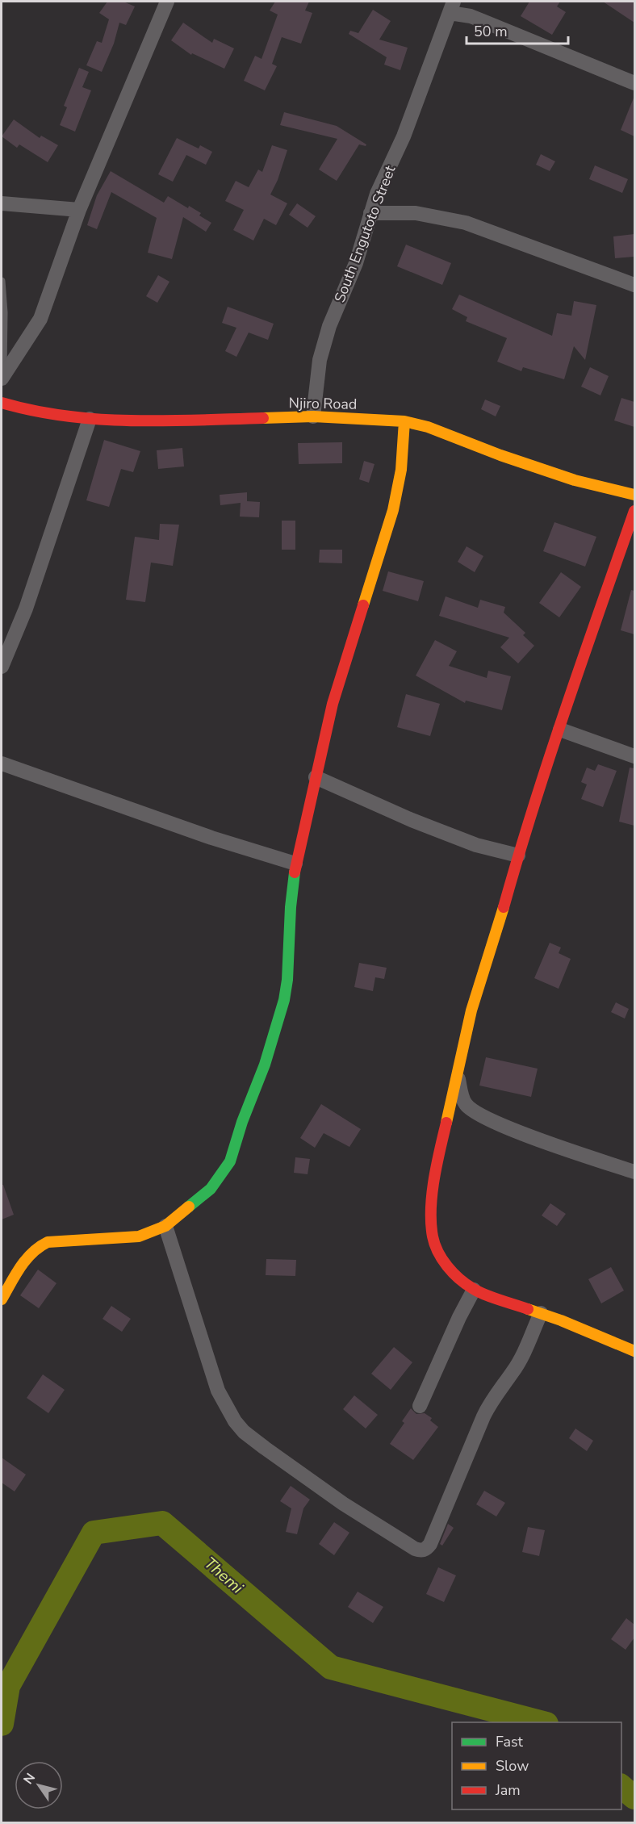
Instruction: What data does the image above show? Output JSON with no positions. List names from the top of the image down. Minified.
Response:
{"streets":{"street":["South Engutoto Street","Njiro Road"]},"crossings":[["South Engutoto Street","Njiro Road"]],"water":["Themi"],"legend":["Fast","Slow","Jam"],"scale_bar":"50 m","north":"top left"}
